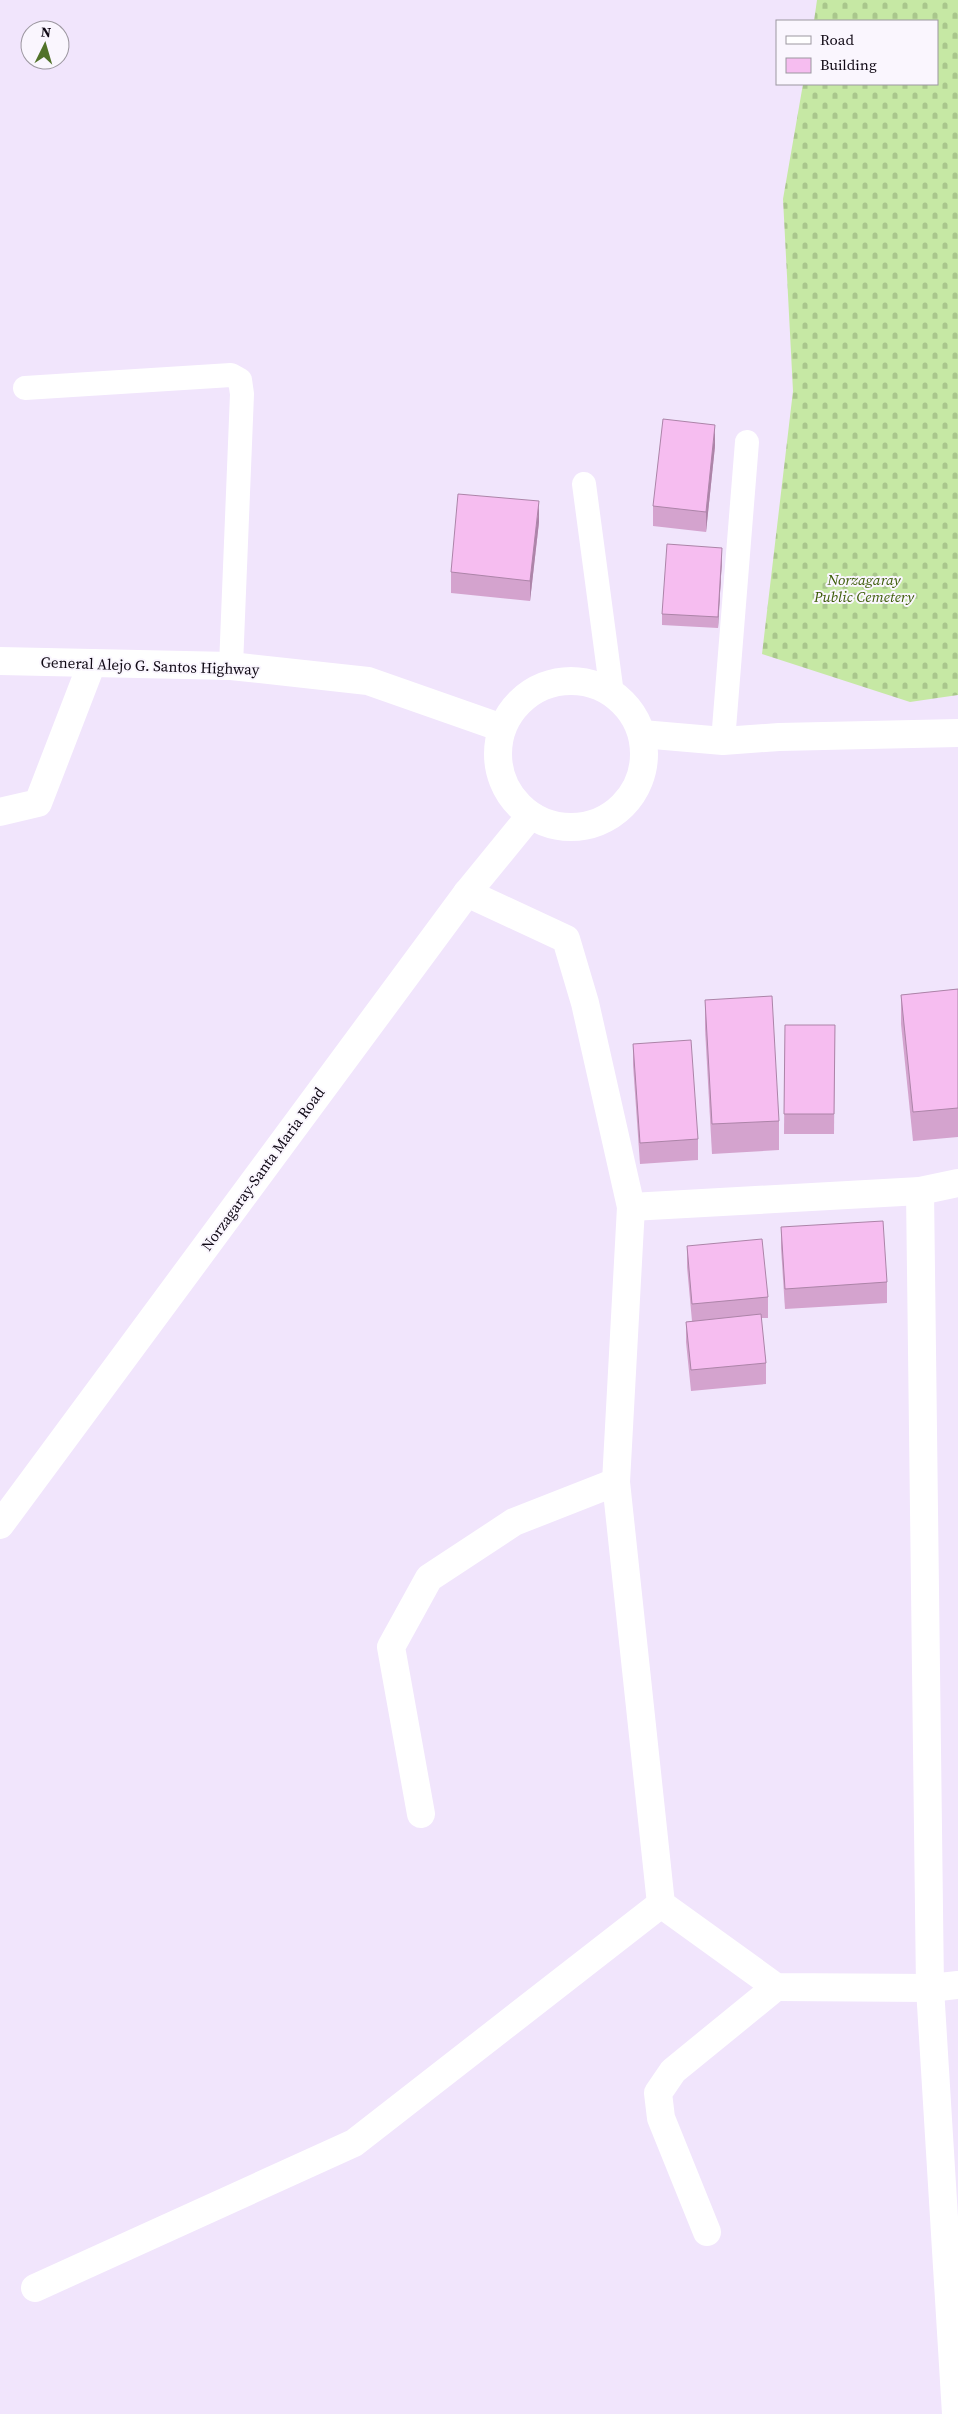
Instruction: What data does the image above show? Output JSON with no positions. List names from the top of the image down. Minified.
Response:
{"streets":{"street":["General Alejo G. Santos Highway","Norzagaray-Santa Maria Road"]},"crossings":[["General Alejo G. Santos Highway","Norzagaray-Santa Maria Road"]],"parks":["Norzagaray Public Cemetery"],"legend":["Road","Building"],"north":"top"}
